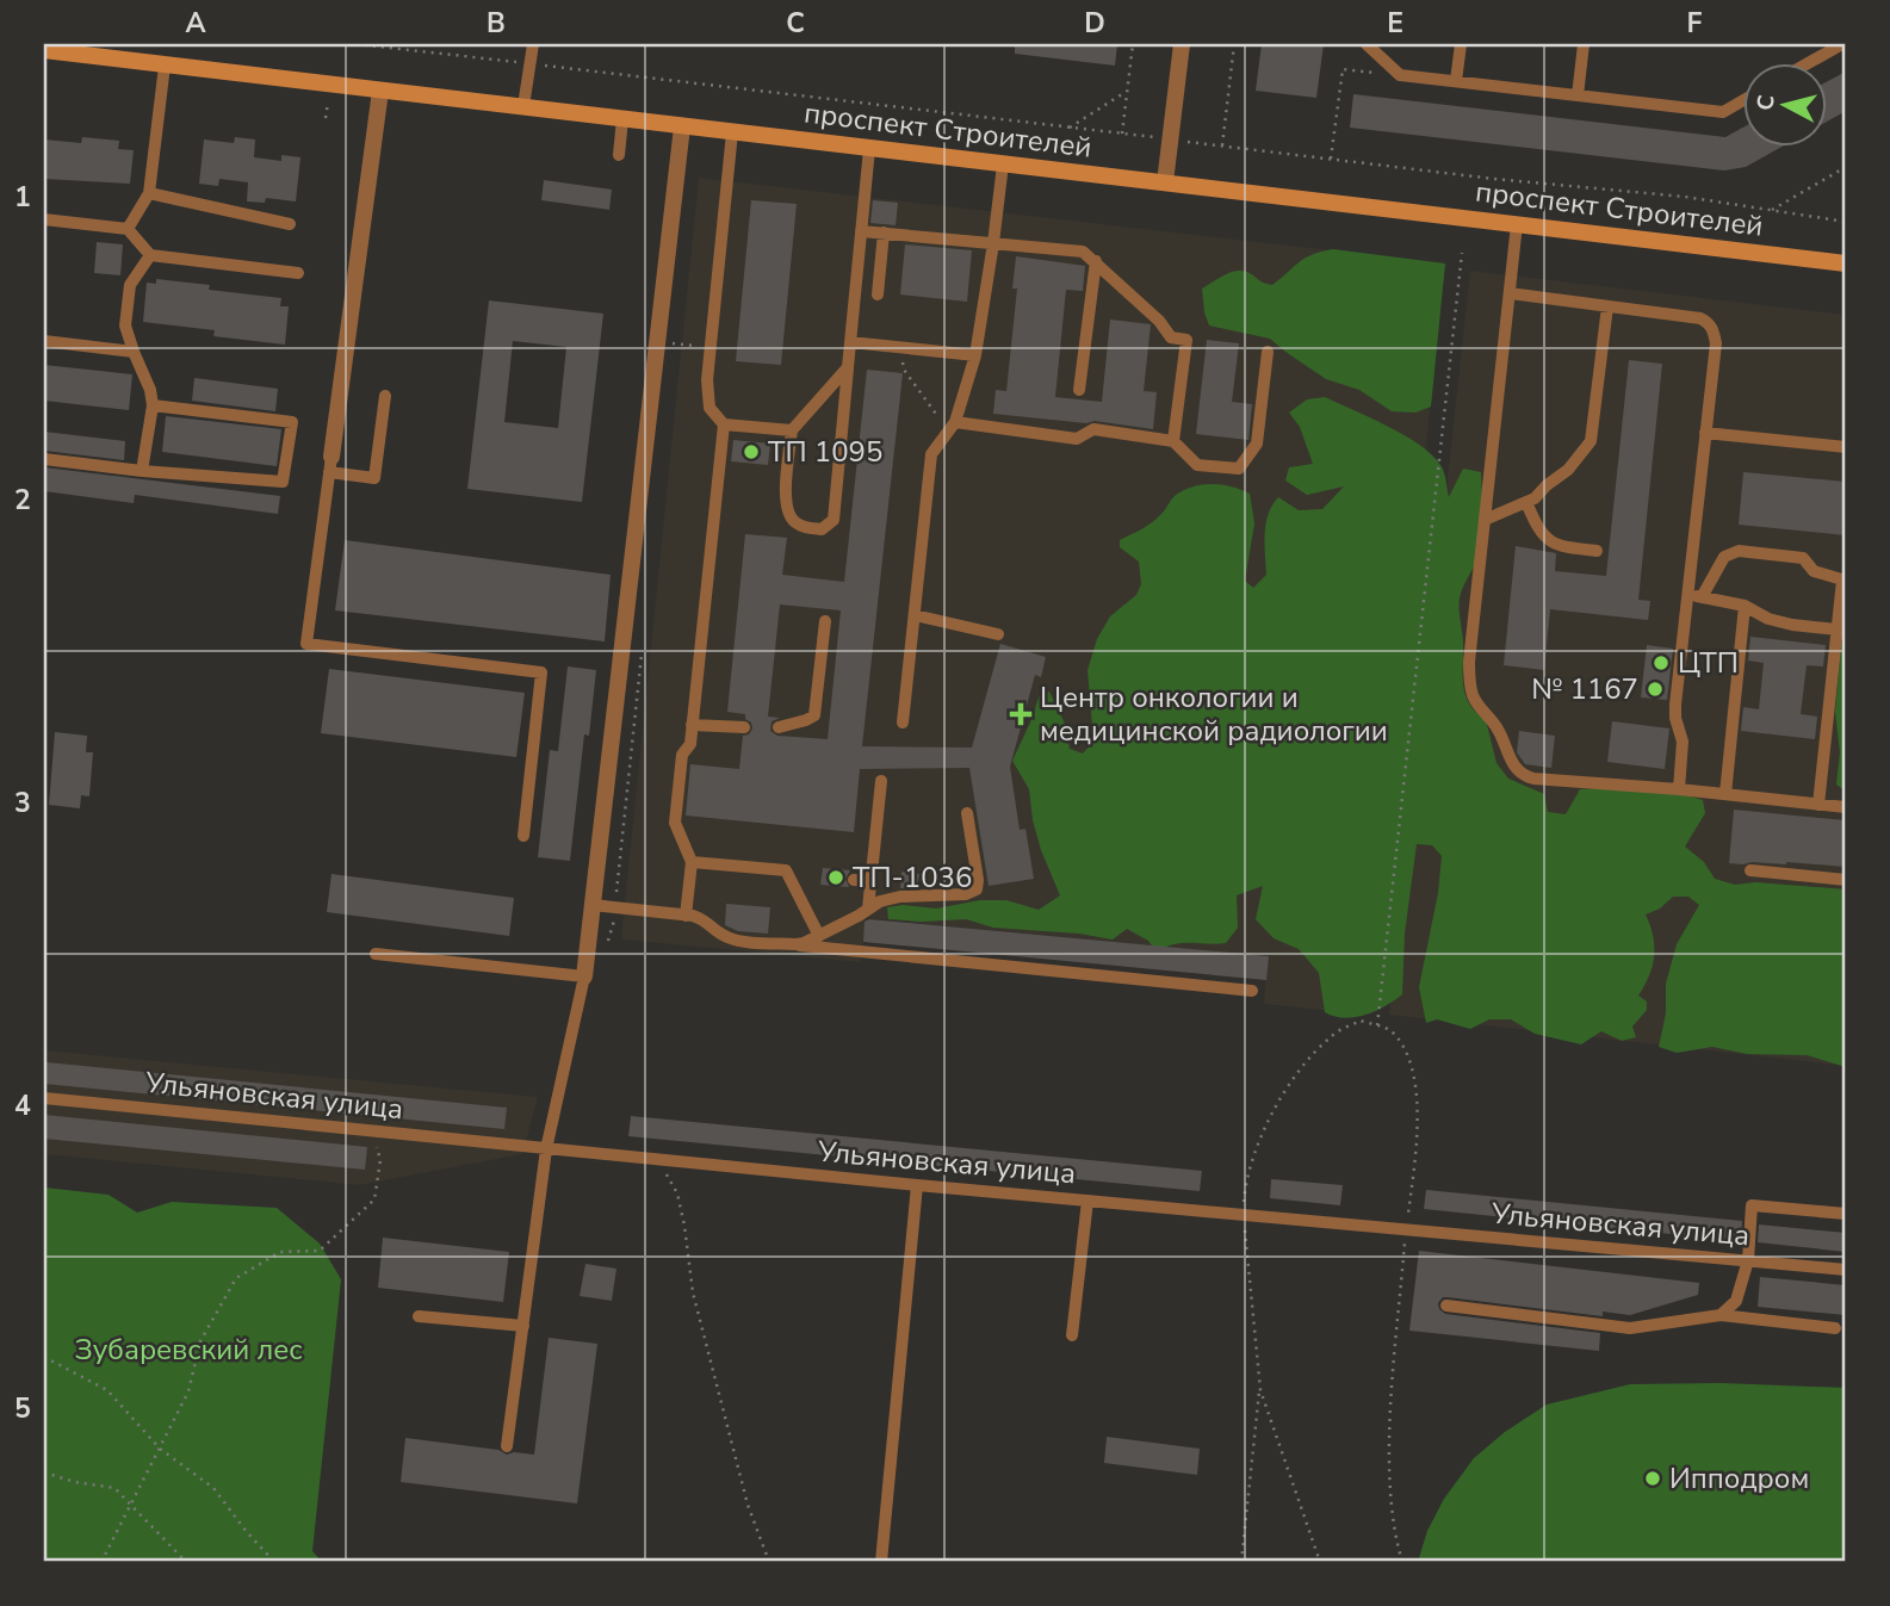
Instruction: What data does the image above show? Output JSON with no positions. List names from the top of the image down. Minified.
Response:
{"streets":{"main road":["проспект Строителей"],"lane":["Ульяновская улица"]},"parks":["Зубаревский лес"],"places":{"other":["ТП 1095","ЦТП","№ 1167","ТП-1036","Ипподром"],"health":["Центр онкологии и медицинской радиологии"]},"north":"left","grid":{"columns":["A","B","C","D","E","F"],"rows":["1","2","3","4","5"]}}
